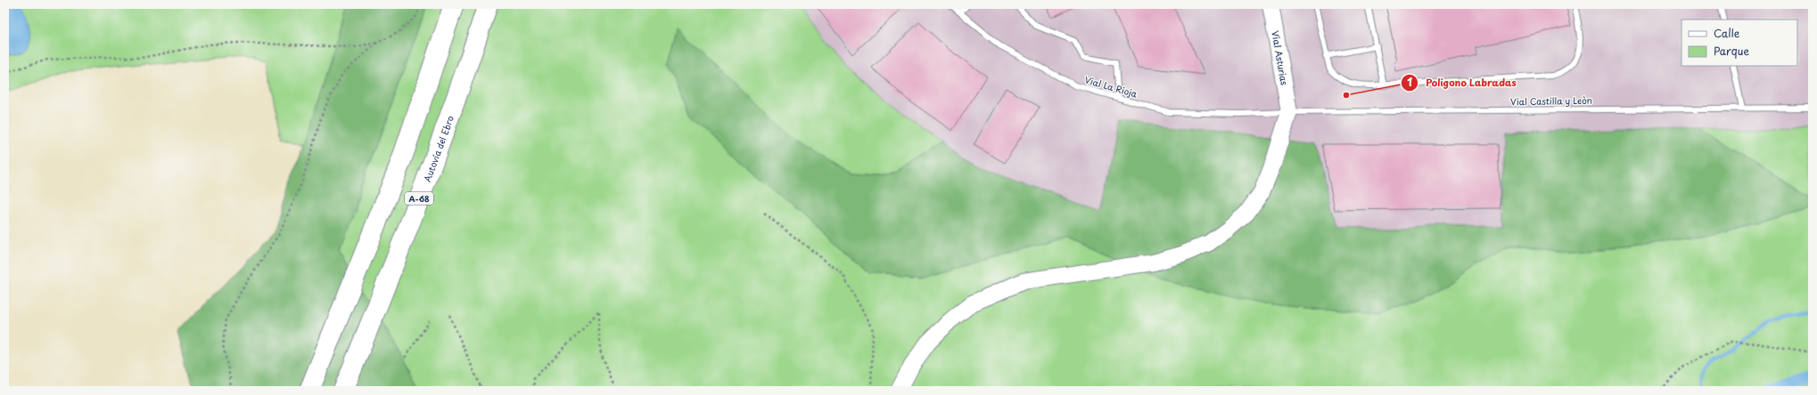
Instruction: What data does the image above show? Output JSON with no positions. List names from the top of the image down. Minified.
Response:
{"streets":{"highway":["Autovía del Ebro","A-68"],"street":["Vial Asturias"],"lane":["Vial La Rioja","Vial Castilla y Leòn"]},"crossings":[["Vial Asturias","Vial La Rioja"],["Vial Asturias","Vial Castilla y Leòn"],["Vial La Rioja","Vial Castilla y Leòn"]],"places":["Poligono Labradas"],"legend":["Calle","Parque"]}
